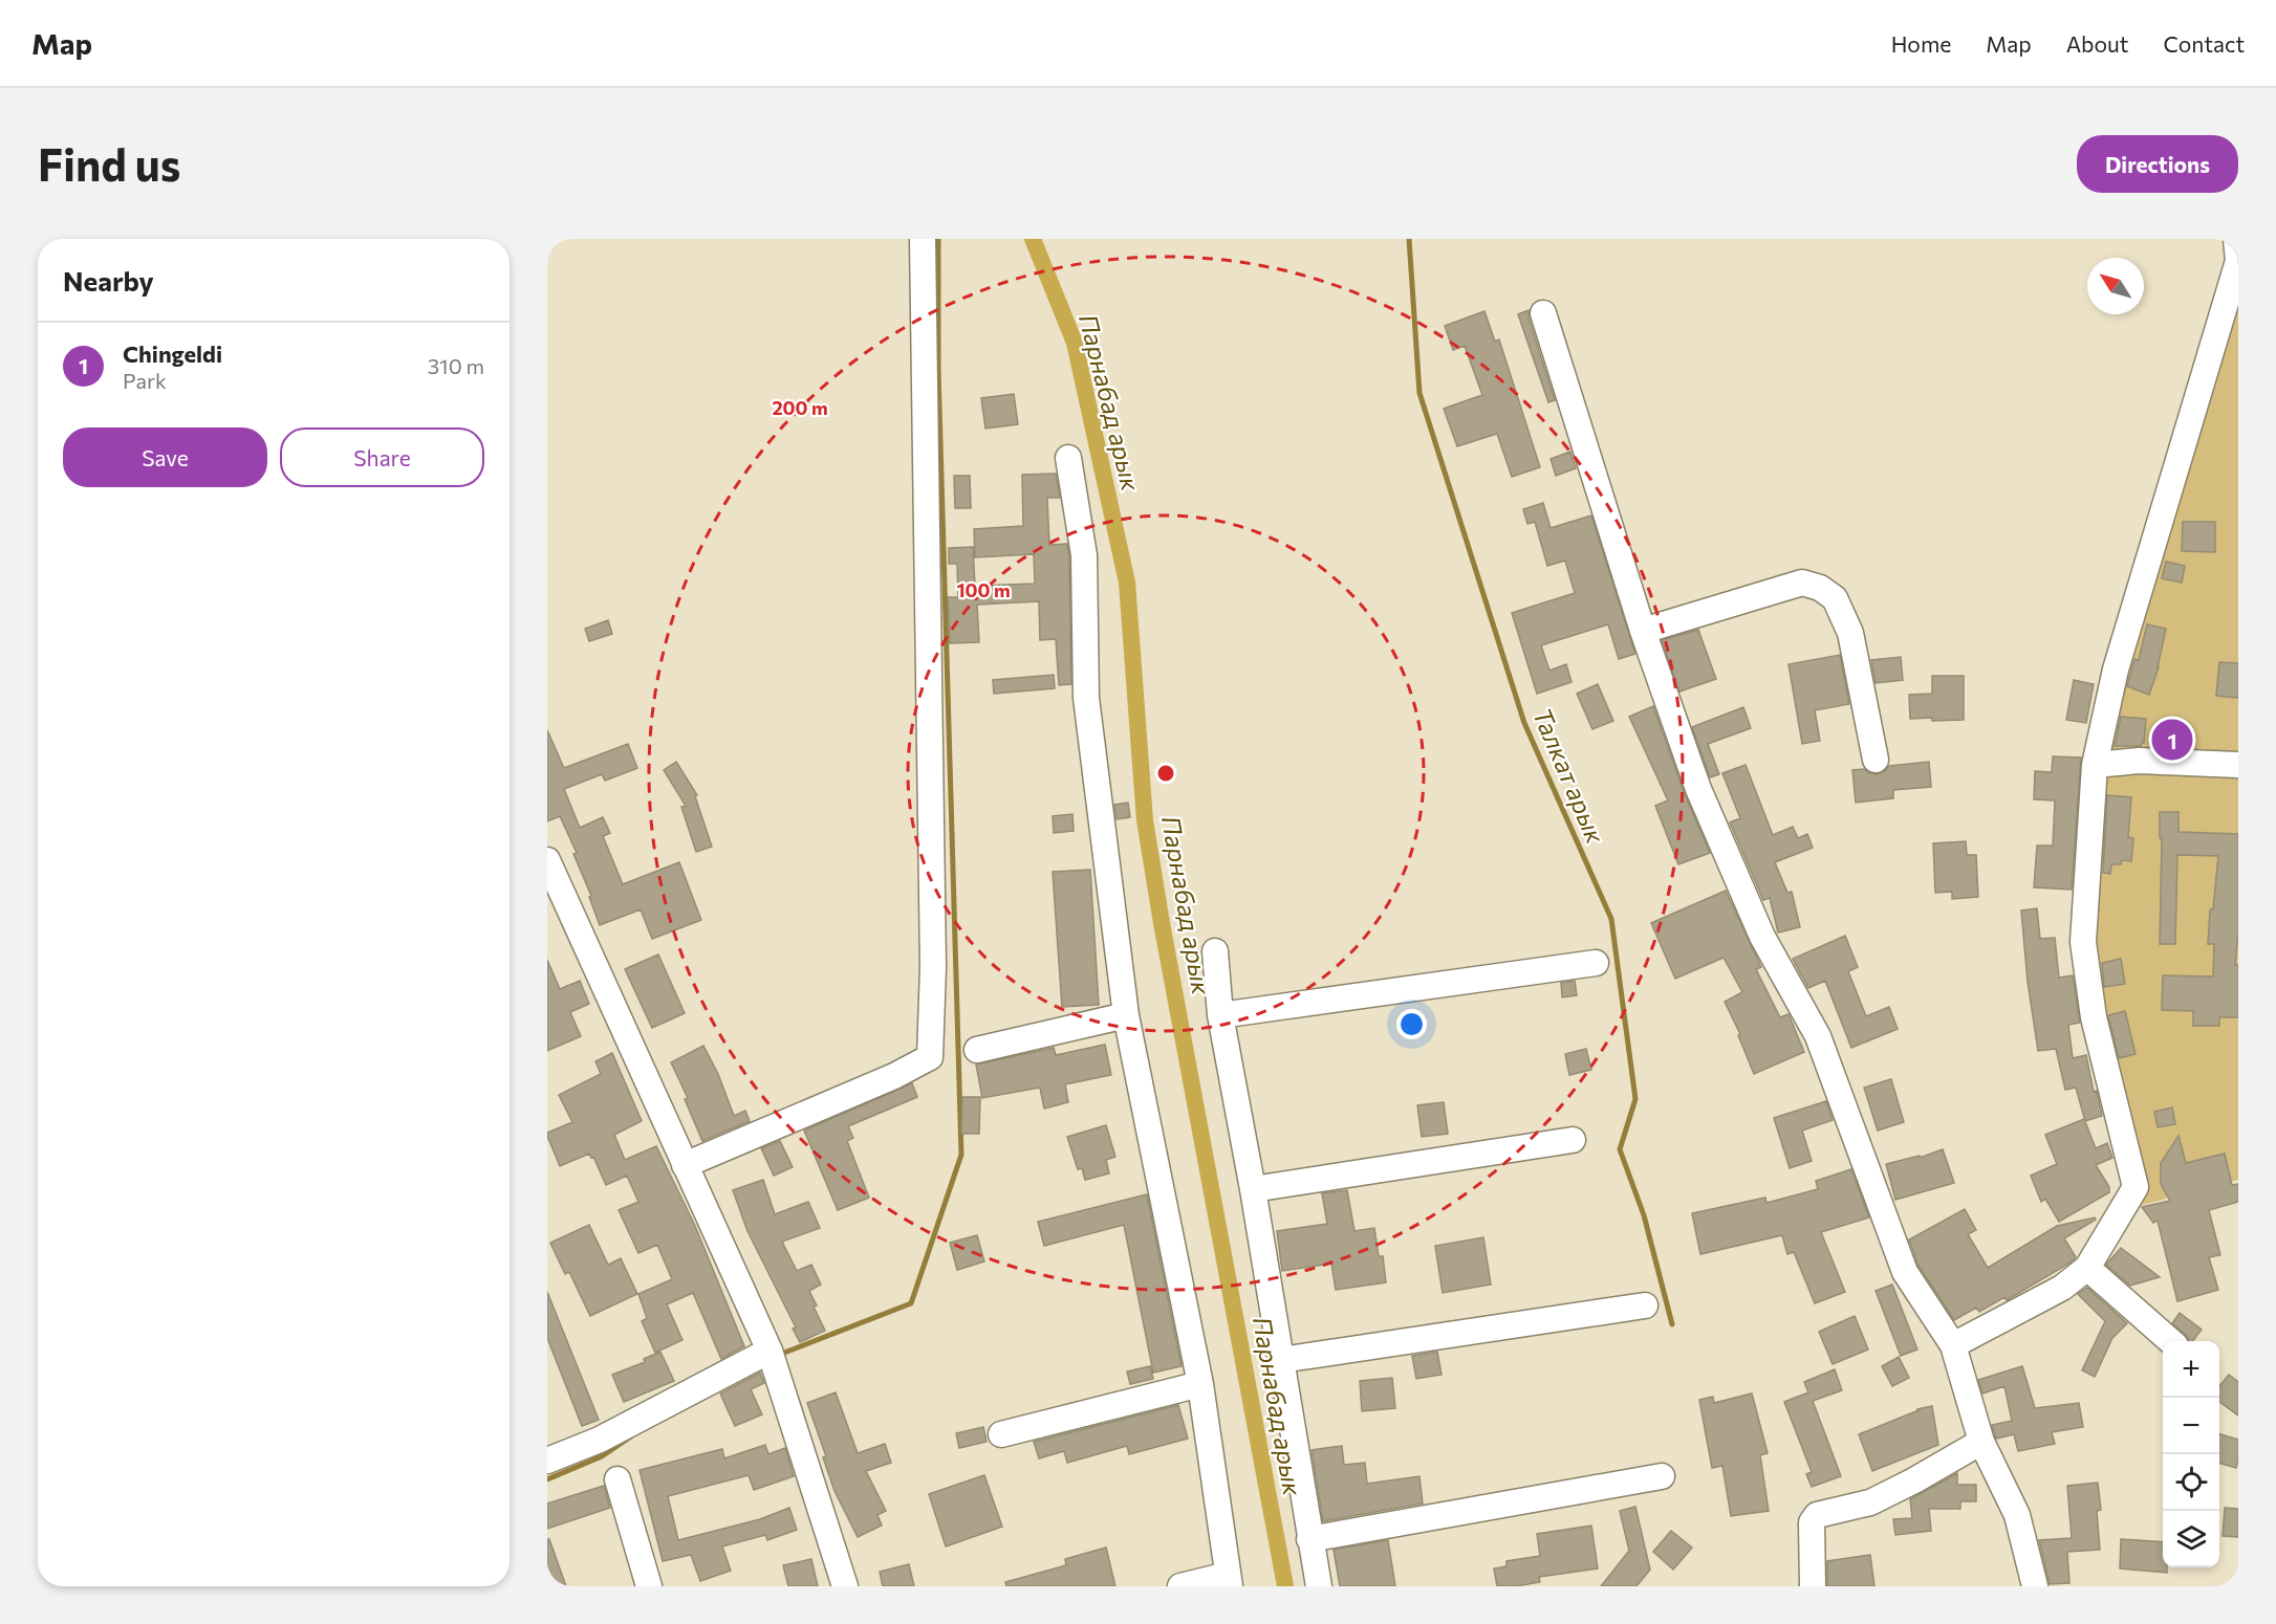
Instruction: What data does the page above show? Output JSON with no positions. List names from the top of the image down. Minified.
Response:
{"water":["Парнабад арык","Талкат арык"],"north":"top left","page":{"header":"Map","nav":["Home","Map","About","Contact"],"buttons":["Directions",["Save","Share"]],"title":"Find us","heading":"Nearby","list":[{"mark":"1","name":"Chingeldi","note":"Park","value":"310 m"}],"pins":"1","map_buttons":["+","−"]},"rings":["200 m","100 m"]}
